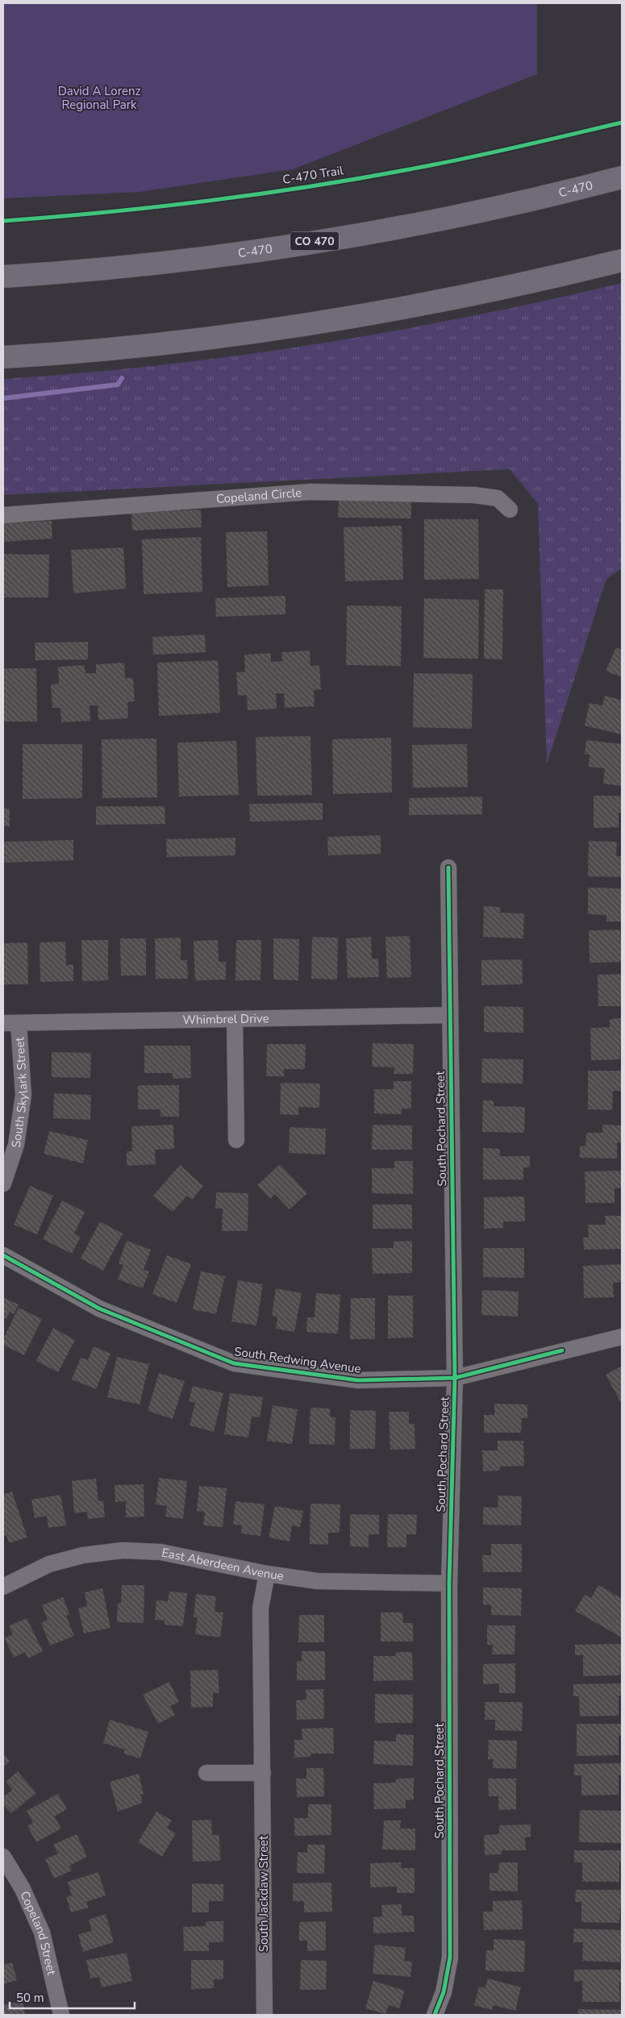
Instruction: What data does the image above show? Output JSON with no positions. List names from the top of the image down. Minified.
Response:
{"streets":{"highway":["C-470","CO 470"],"street":["Copeland Circle","Whimbrel Drive","South Skylark Street","South Pochard Street","South Redwing Avenue","East Aberdeen Avenue","South Jackdaw Street","Copeland Street"],"cycle path":["C-470 Trail"]},"crossings":[["Whimbrel Drive","South Skylark Street"],["Whimbrel Drive","South Pochard Street"],["South Pochard Street","South Redwing Avenue"],["South Pochard Street","East Aberdeen Avenue"],["East Aberdeen Avenue","South Jackdaw Street"]],"parks":["David A Lorenz Regional Park"],"scale_bar":"50 m"}
